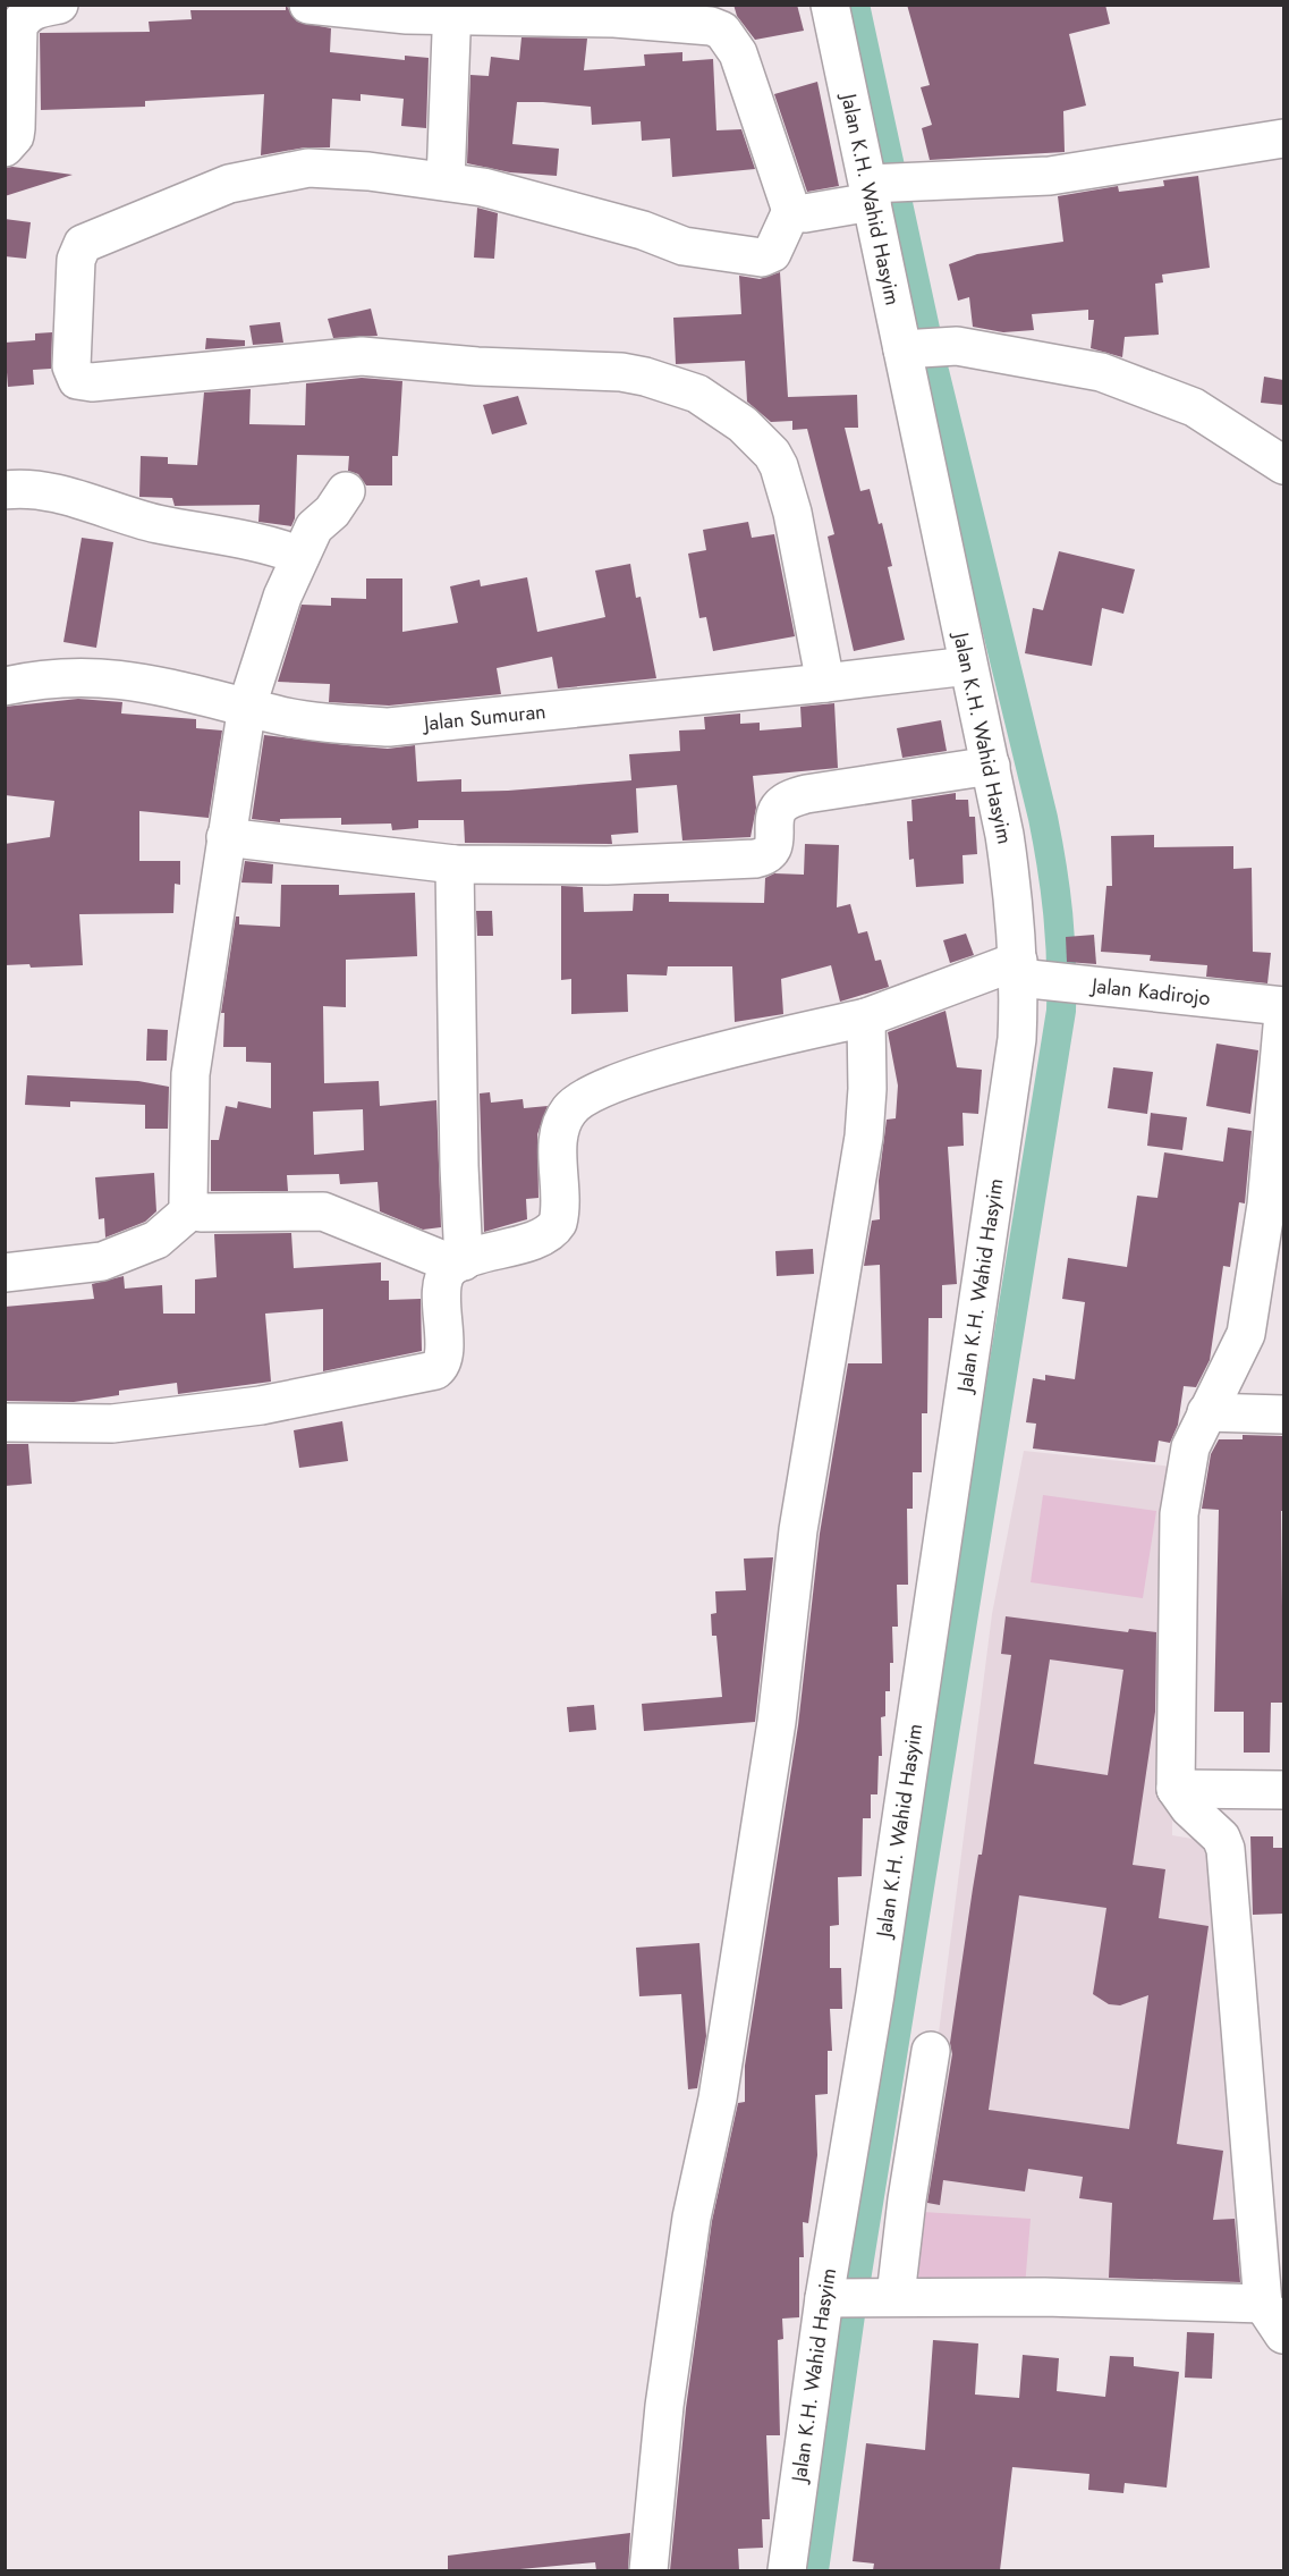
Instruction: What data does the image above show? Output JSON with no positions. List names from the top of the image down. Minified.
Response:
{"streets":{"street":["Jalan K.H. Wahid Hasyim","Jalan Sumuran","Jalan Kadirojo"]},"crossings":[["Jalan K.H. Wahid Hasyim","Jalan Sumuran"],["Jalan K.H. Wahid Hasyim","Jalan Kadirojo"]]}
